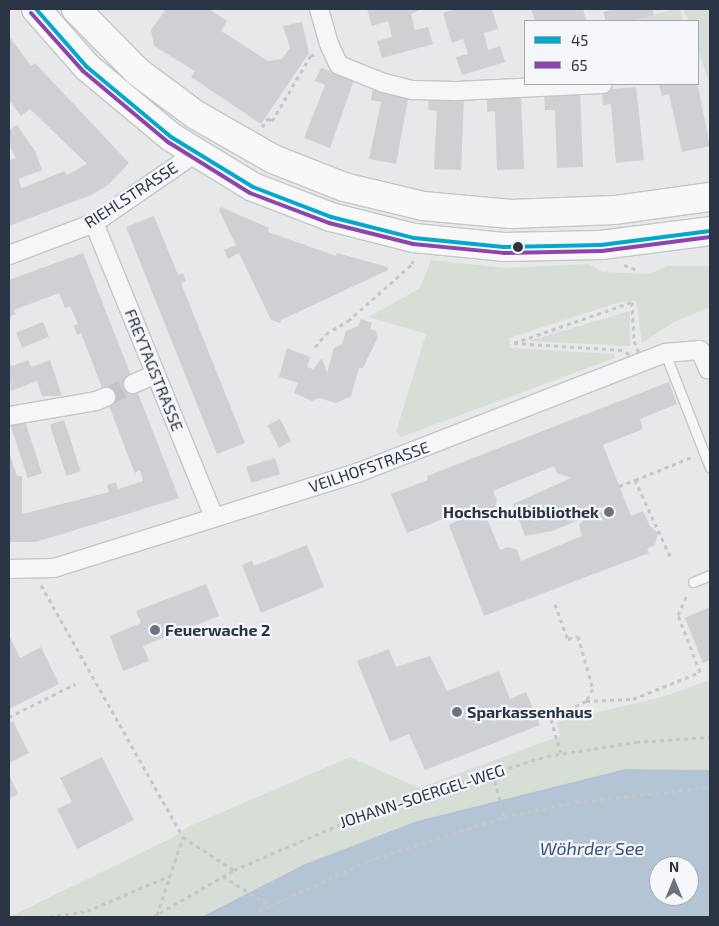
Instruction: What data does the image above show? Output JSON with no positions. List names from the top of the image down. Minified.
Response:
{"streets":{"street":["RIEHLSTRASSE","FREYTAGSTRASSE","VEILHOFSTRASSE"],"path":["JOHANN-SOERGEL-WEG"]},"crossings":[["RIEHLSTRASSE","FREYTAGSTRASSE"],["FREYTAGSTRASSE","VEILHOFSTRASSE"]],"water":["Wöhrder See"],"places":["Hochschulbibliothek","Feuerwache 2","Sparkassenhaus"],"lines":["transit line 45","transit line 65"],"legend":["45","65"],"north":"top"}
